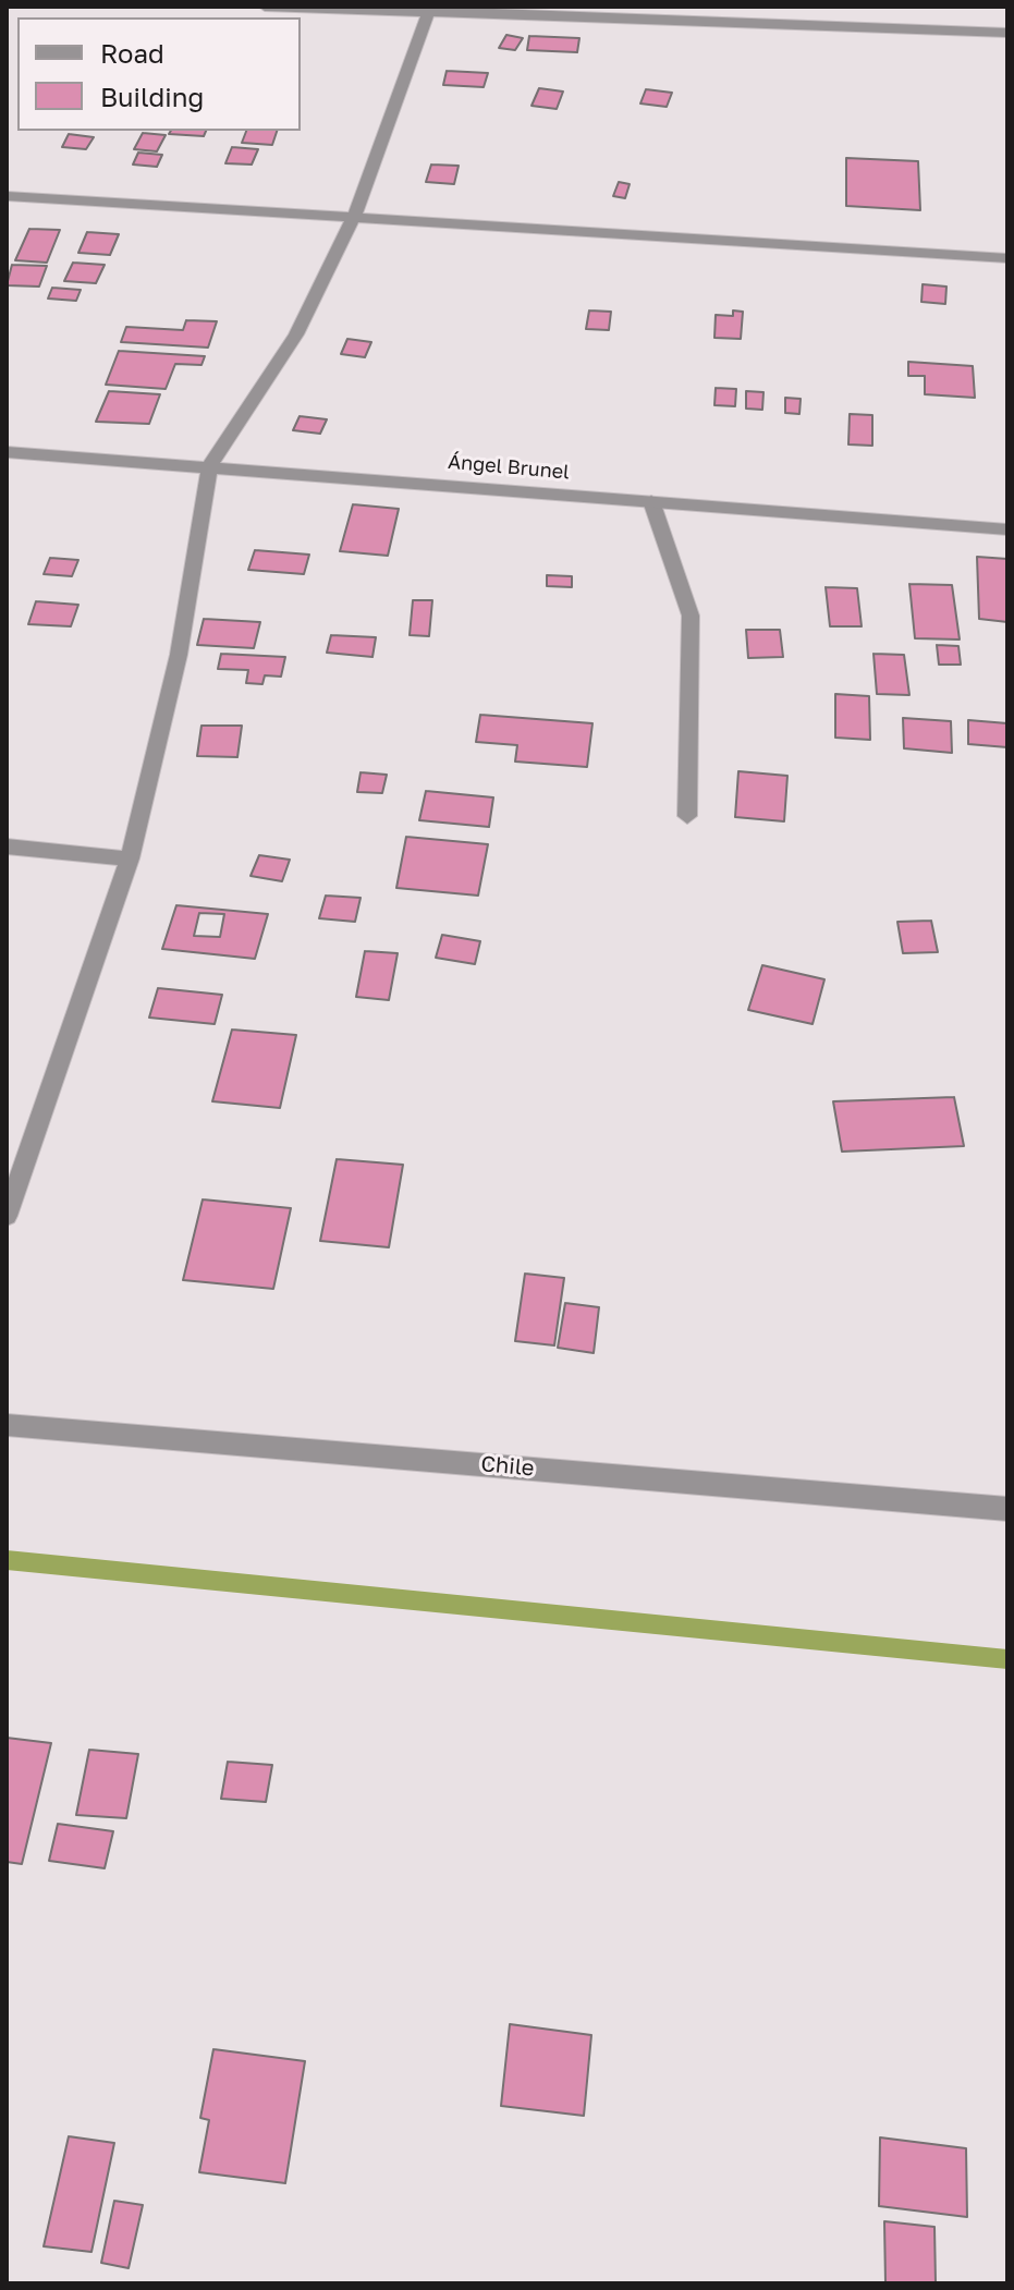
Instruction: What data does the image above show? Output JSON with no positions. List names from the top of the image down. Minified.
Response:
{"streets":{"street":["Ángel Brunel","Chile"]},"legend":["Road","Building"]}
